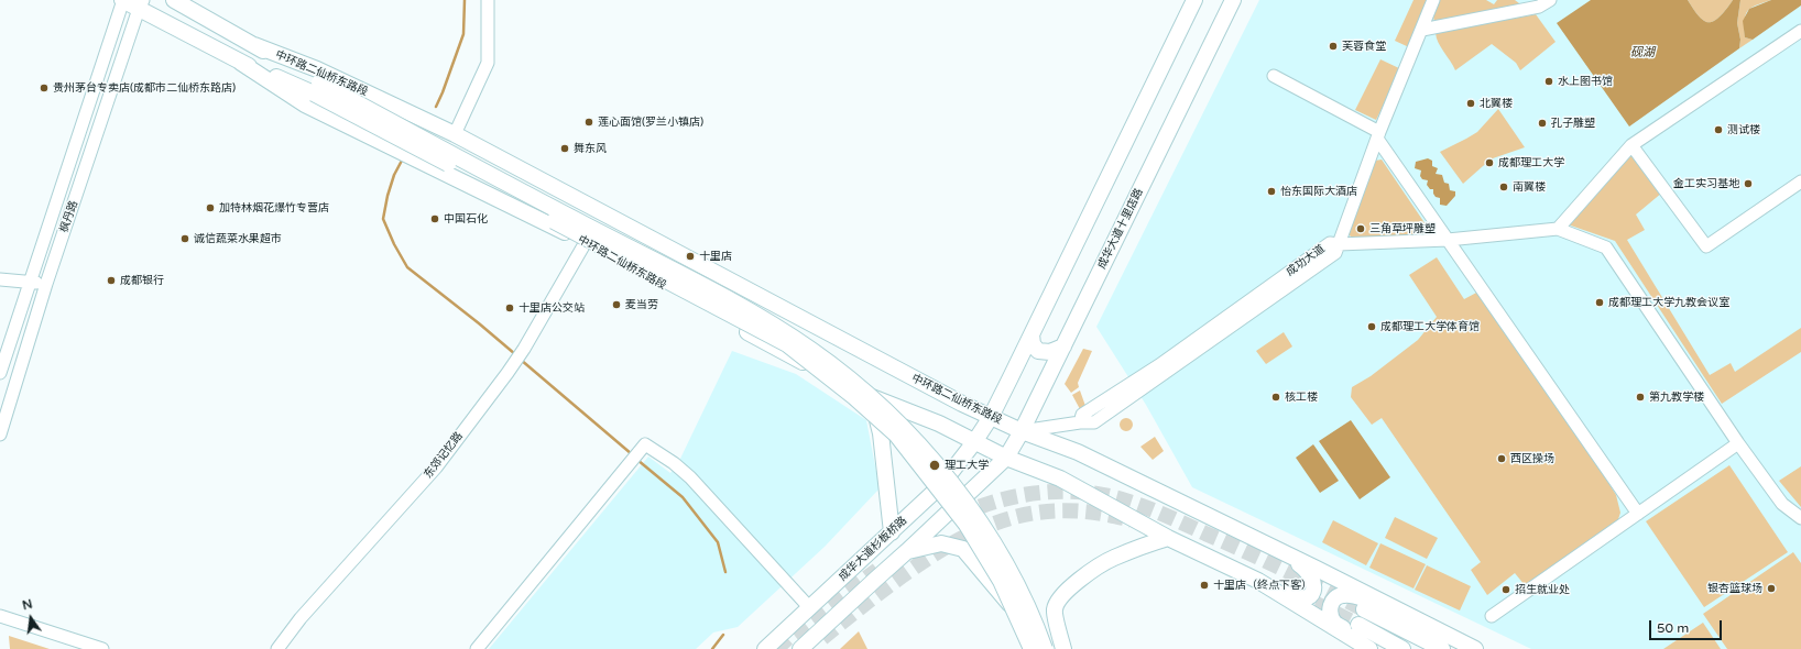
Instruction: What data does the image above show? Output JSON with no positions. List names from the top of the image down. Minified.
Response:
{"streets":{"main road":["中环路二仙桥东路段","成华大道十里店路","成华大道杉板桥路"],"street":["枫丹路","成功大道","东郊记忆路"]},"crossings":[["中环路二仙桥东路段","枫丹路"],["中环路二仙桥东路段","成华大道十里店路"],["中环路二仙桥东路段","成功大道"],["中环路二仙桥东路段","东郊记忆路"],["中环路二仙桥东路段","成华大道杉板桥路"],["成华大道十里店路","成功大道"]],"water":["砚湖"],"places":["芙蓉食堂","水上图书馆","贵州茅台专卖店(成都市二仙桥东路店)","北翼楼","莲心面馆(罗兰小镇店)","孔子雕塑","测试楼","舞东风","成都理工大学","金工实习基地","南翼楼","怡东国际大酒店","加特林烟花爆竹专营店","中国石化","三角草坪雕塑","诚信蔬菜水果超市","十里店","成都银行","成都理工大学九教会议室","麦当劳","十里店公交站","成都理工大学体育馆","核工楼","第九教学楼","西区操场","理工大学","十里店（终点下客）","银杏篮球场","招生就业处"],"scale_bar":"50 m","north":"top"}
